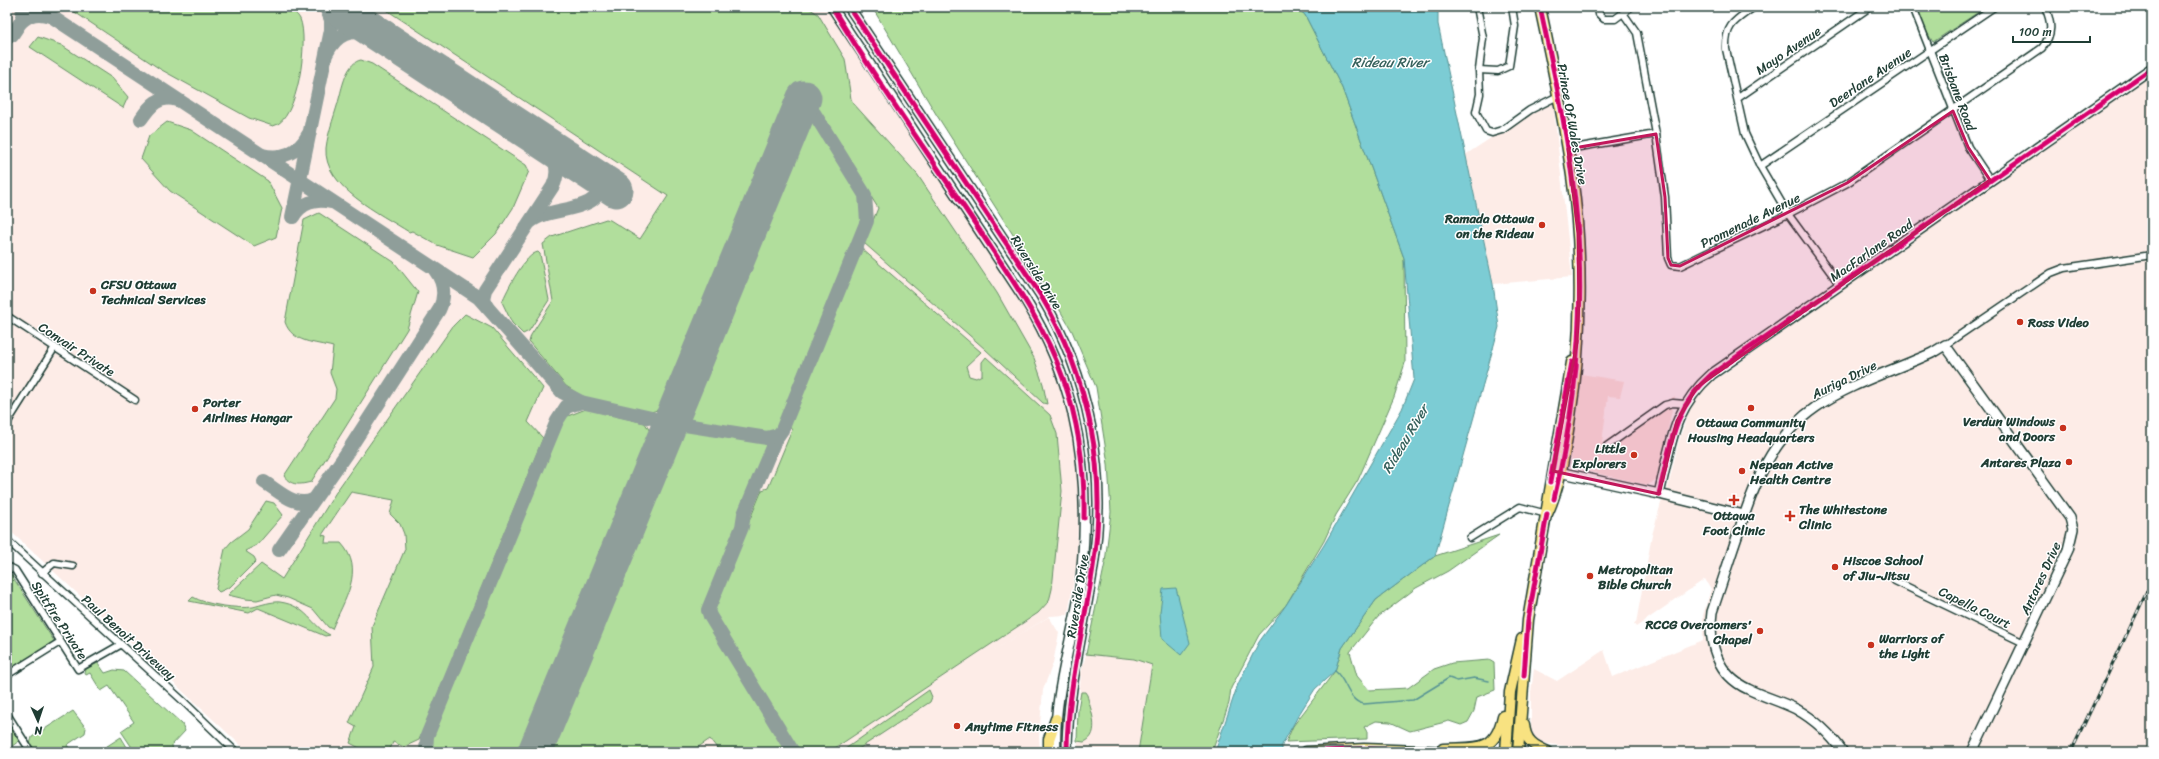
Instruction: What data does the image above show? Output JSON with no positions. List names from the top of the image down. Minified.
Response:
{"streets":{"main road":["Prince Of Wales Drive"],"street":["Mayo Avenue","Deerlane Avenue","Brisbane Road","Promenade Avenue","MacFarlane Road","Riverside Drive","Convair Private","Auriga Drive","Antares Drive","Capella Court","Spitfire Private","Paul Benoit Driveway"]},"crossings":[["Deerlane Avenue","Brisbane Road"],["Brisbane Road","Promenade Avenue"],["Brisbane Road","MacFarlane Road"],["Auriga Drive","Antares Drive"],["Antares Drive","Capella Court"],["Spitfire Private","Paul Benoit Driveway"]],"water":["Rideau River"],"places":{"other":["Ramada Ottawa on the Rideau","CFSU Ottawa Technical Services","Ross Video","Ottawa Community Housing Headquarters","Porter Airlines Hangar","Verdun Windows and Doors","Little Explorers","Antares Plaza","Nepean Active Health Centre","Hiscoe School of Jiu-Jitsu","Metropolitan Bible Church","RCCG Overcomers' Chapel","Warriors of the Light","Anytime Fitness"],"health":["Ottawa Foot Clinic","The Whitestone Clinic"]},"scale_bar":"100 m","north":"bottom"}
